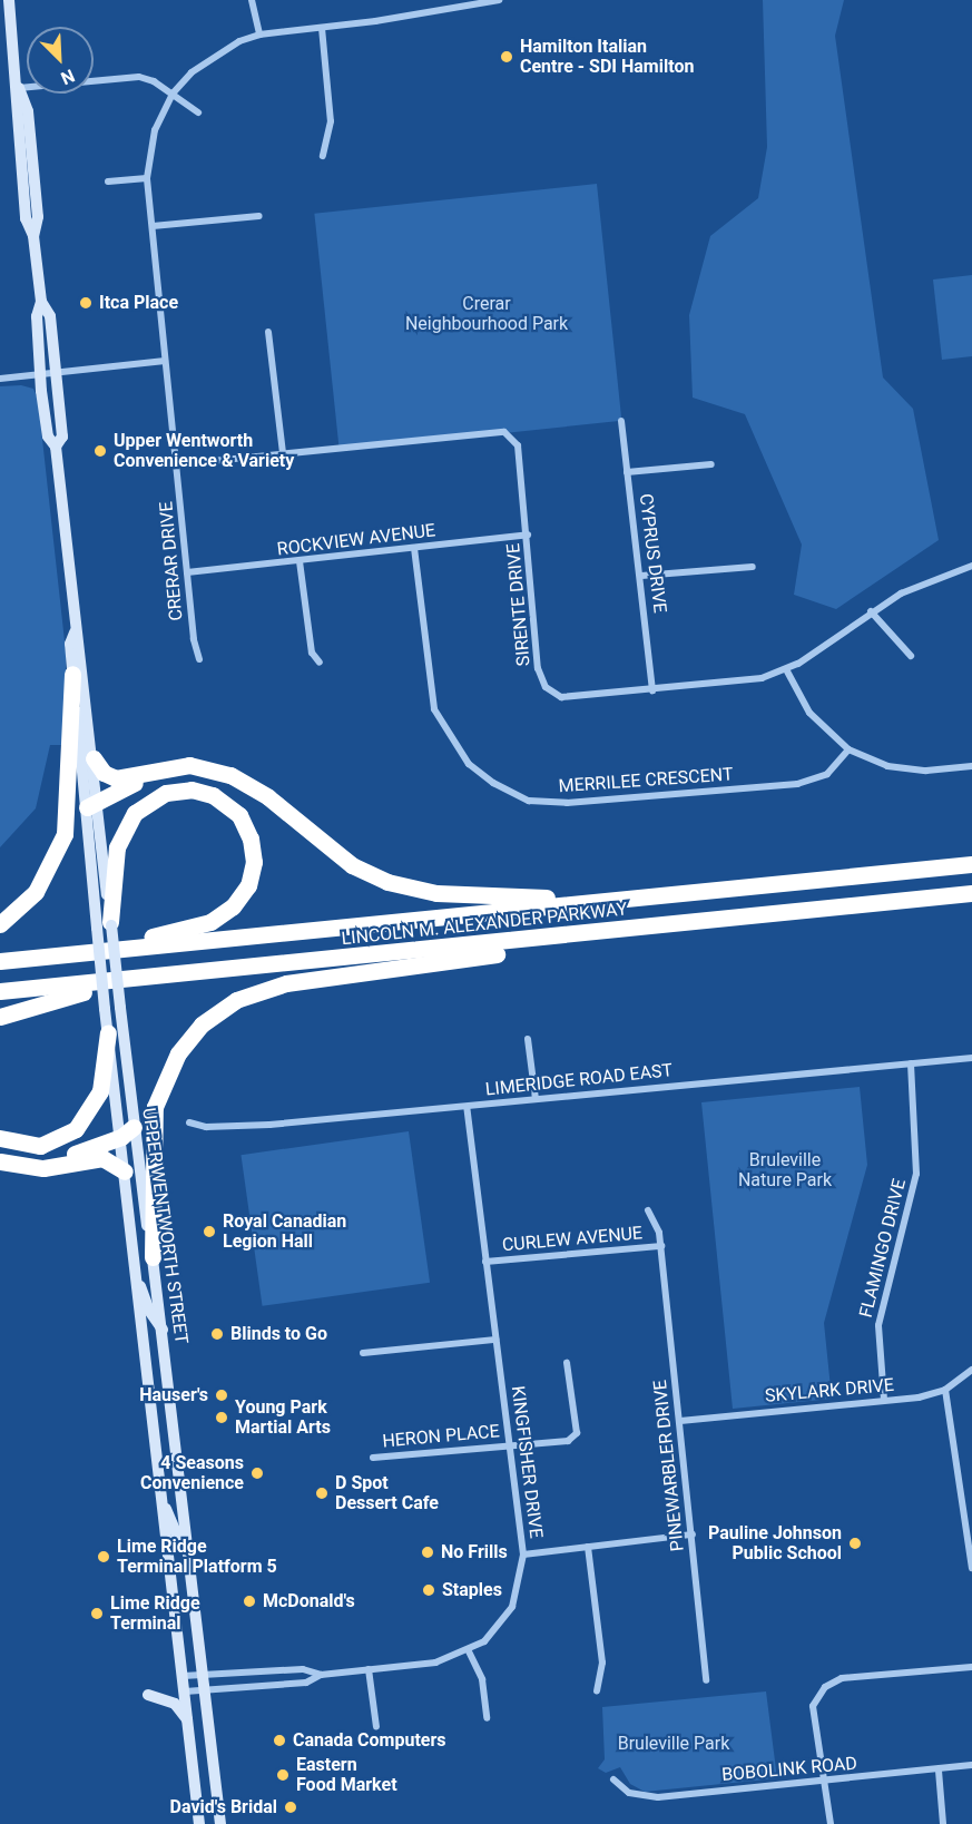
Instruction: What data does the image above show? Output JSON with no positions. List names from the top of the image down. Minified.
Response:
{"streets":{"highway":["LINCOLN M. ALEXANDER PARKWAY"],"main road":["UPPER WENTWORTH STREET"],"street":["ROCKVIEW AVENUE","CYPRUS DRIVE","CRERAR DRIVE","SIRENTE DRIVE","MERRILEE CRESCENT","LIMERIDGE ROAD EAST","CURLEW AVENUE","FLAMINGO DRIVE","SKYLARK DRIVE","HERON PLACE","KINGFISHER DRIVE","PINEWARBLER DRIVE","BOBOLINK ROAD"]},"crossings":[["ROCKVIEW AVENUE","CRERAR DRIVE"],["ROCKVIEW AVENUE","SIRENTE DRIVE"],["ROCKVIEW AVENUE","MERRILEE CRESCENT"],["CYPRUS DRIVE","SIRENTE DRIVE"],["CRERAR DRIVE","SIRENTE DRIVE"],["LIMERIDGE ROAD EAST","FLAMINGO DRIVE"],["LIMERIDGE ROAD EAST","KINGFISHER DRIVE"],["UPPER WENTWORTH STREET","KINGFISHER DRIVE"],["CURLEW AVENUE","KINGFISHER DRIVE"],["CURLEW AVENUE","PINEWARBLER DRIVE"],["FLAMINGO DRIVE","SKYLARK DRIVE"],["SKYLARK DRIVE","PINEWARBLER DRIVE"],["HERON PLACE","KINGFISHER DRIVE"]],"parks":["Crerar Neighbourhood Park","Bruleville Nature Park","Bruleville Park"],"places":["Hamilton Italian Centre - SDI Hamilton","Itca Place","Upper Wentworth Convenience & Variety","Royal Canadian Legion Hall","Blinds to Go","Hauser's","Young Park Martial Arts","4 Seasons Convenience","D Spot Dessert Cafe","Pauline Johnson Public School","No Frills","Lime Ridge Terminal Platform 5","Staples","McDonald's","Lime Ridge Terminal","Canada Computers","Eastern Food Market","David's Bridal"],"north":"bottom right"}
